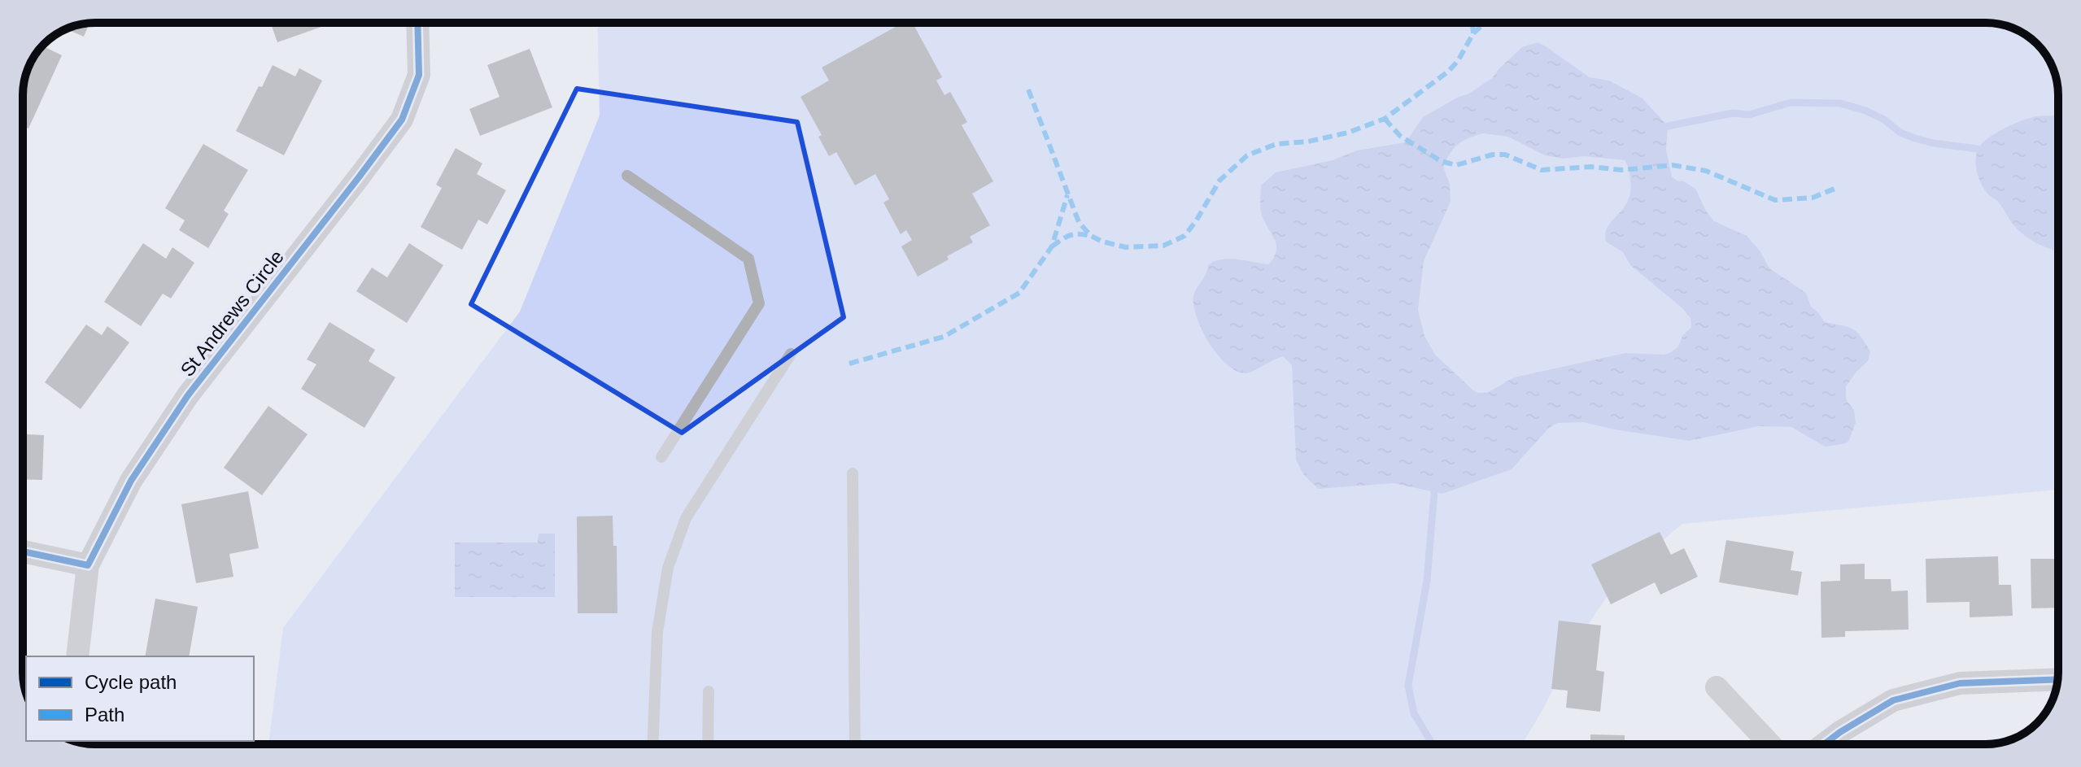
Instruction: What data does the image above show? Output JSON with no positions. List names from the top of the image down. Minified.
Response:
{"streets":{"street":["St Andrews Circle"]},"legend":["Cycle path","Path"]}
